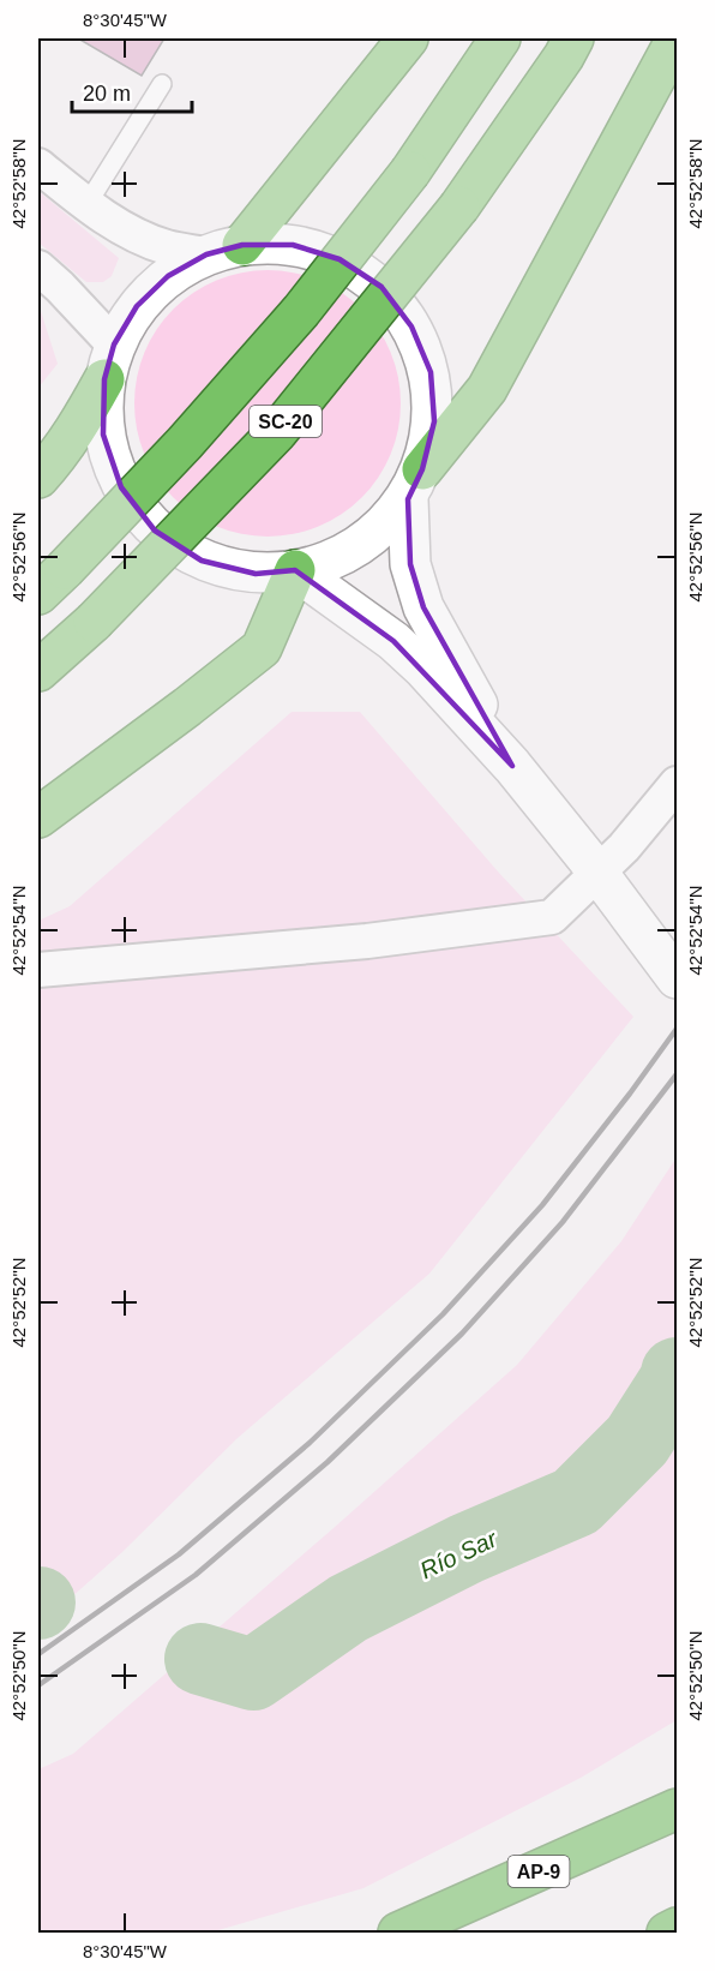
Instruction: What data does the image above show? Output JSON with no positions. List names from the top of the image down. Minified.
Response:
{"streets":{"highway":["SC-20","AP-9"]},"water":["Río Sar"],"scale_bar":"20 m","coordinates":["8°30'45\"W","42°52'58\"N","42°52'56\"N","42°52'54\"N","42°52'52\"N","42°52'50\"N"]}
